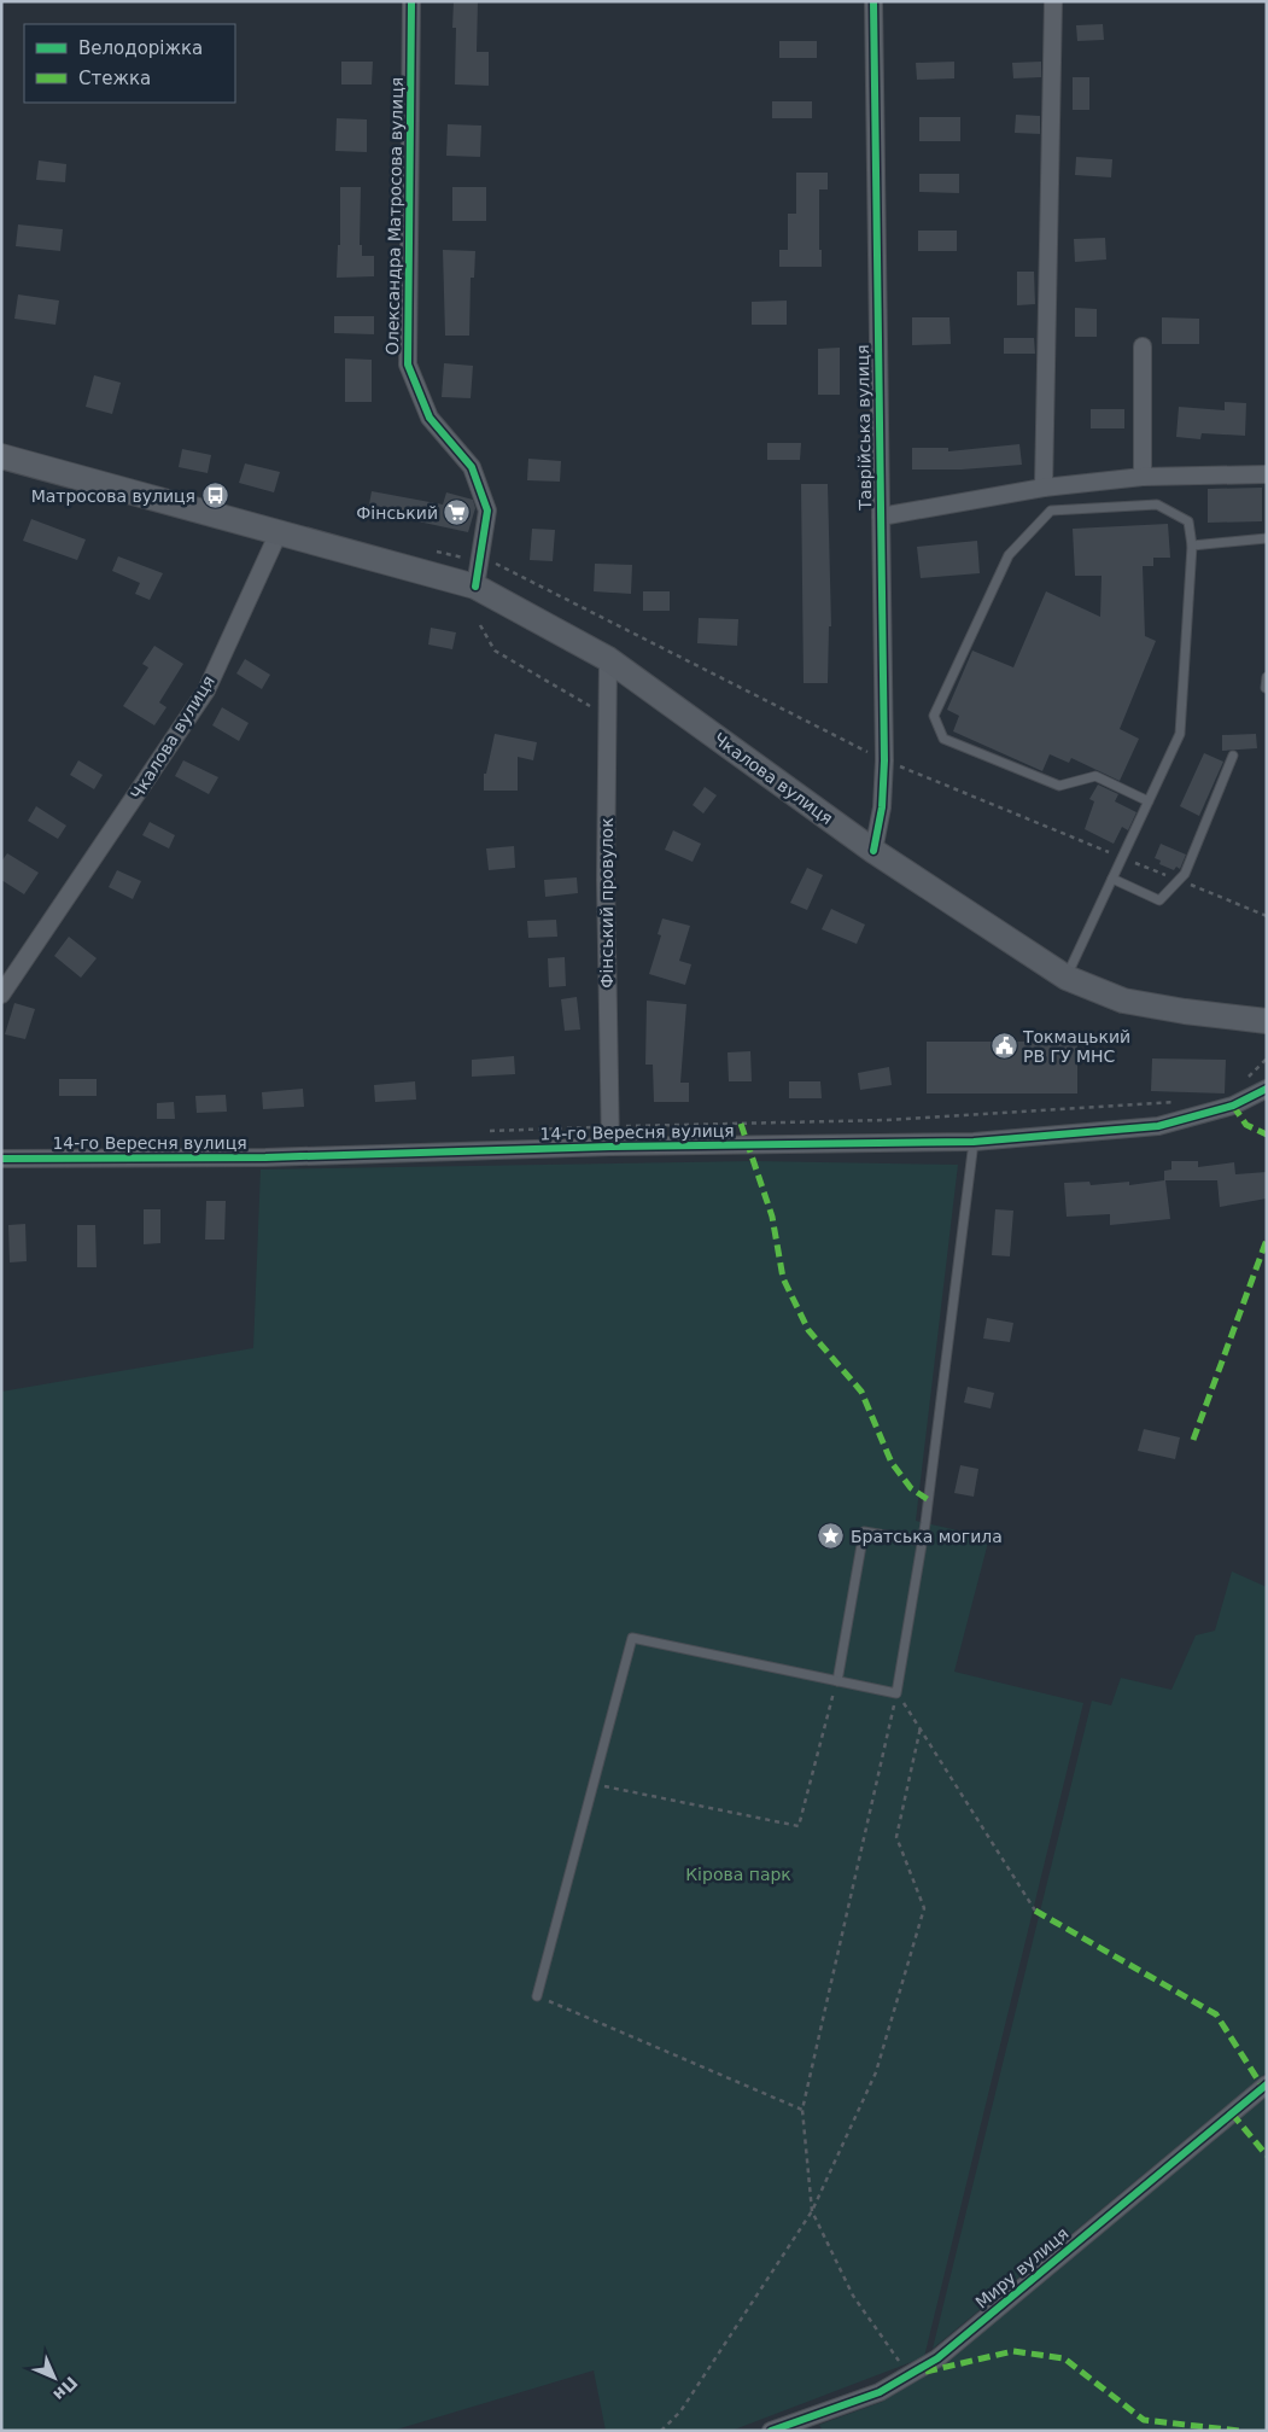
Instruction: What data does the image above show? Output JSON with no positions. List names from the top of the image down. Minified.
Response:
{"streets":{"main road":["Чкалова вулиця"],"street":["Олександра Матросова вулиця","Таврійська вулиця","Фінський провулок","14-го Вересня вулиця","Миру вулиця"]},"crossings":[["Олександра Матросова вулиця","Чкалова вулиця"],["Таврійська вулиця","Чкалова вулиця"],["Чкалова вулиця","Фінський провулок"],["Фінський провулок","14-го Вересня вулиця"]],"parks":["Кірова парк"],"places":{"bus stop":["Матросова вулиця"],"supermarket":["Фінський"],"public building":["Токмацький РВ ГУ МНС"],"place":["Братська могила"]},"legend":["Велодоріжка","Стежка"],"north":"bottom right"}
